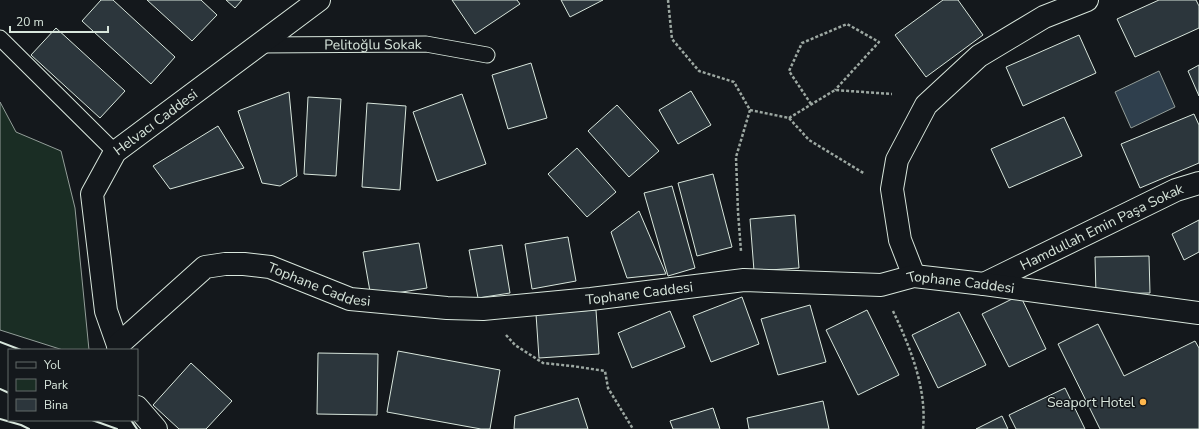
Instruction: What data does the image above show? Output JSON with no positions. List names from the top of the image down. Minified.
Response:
{"streets":{"street":["Helvacı Caddesi","Hamdullah Emin Paşa Sokak","Tophane Caddesi"],"lane":["Pelitoğlu Sokak"]},"crossings":[["Pelitoğlu Sokak","Helvacı Caddesi"],["Helvacı Caddesi","Tophane Caddesi"],["Hamdullah Emin Paşa Sokak","Tophane Caddesi"]],"places":["Seaport Hotel"],"legend":["Yol","Park","Bina"],"scale_bar":"20 m"}
